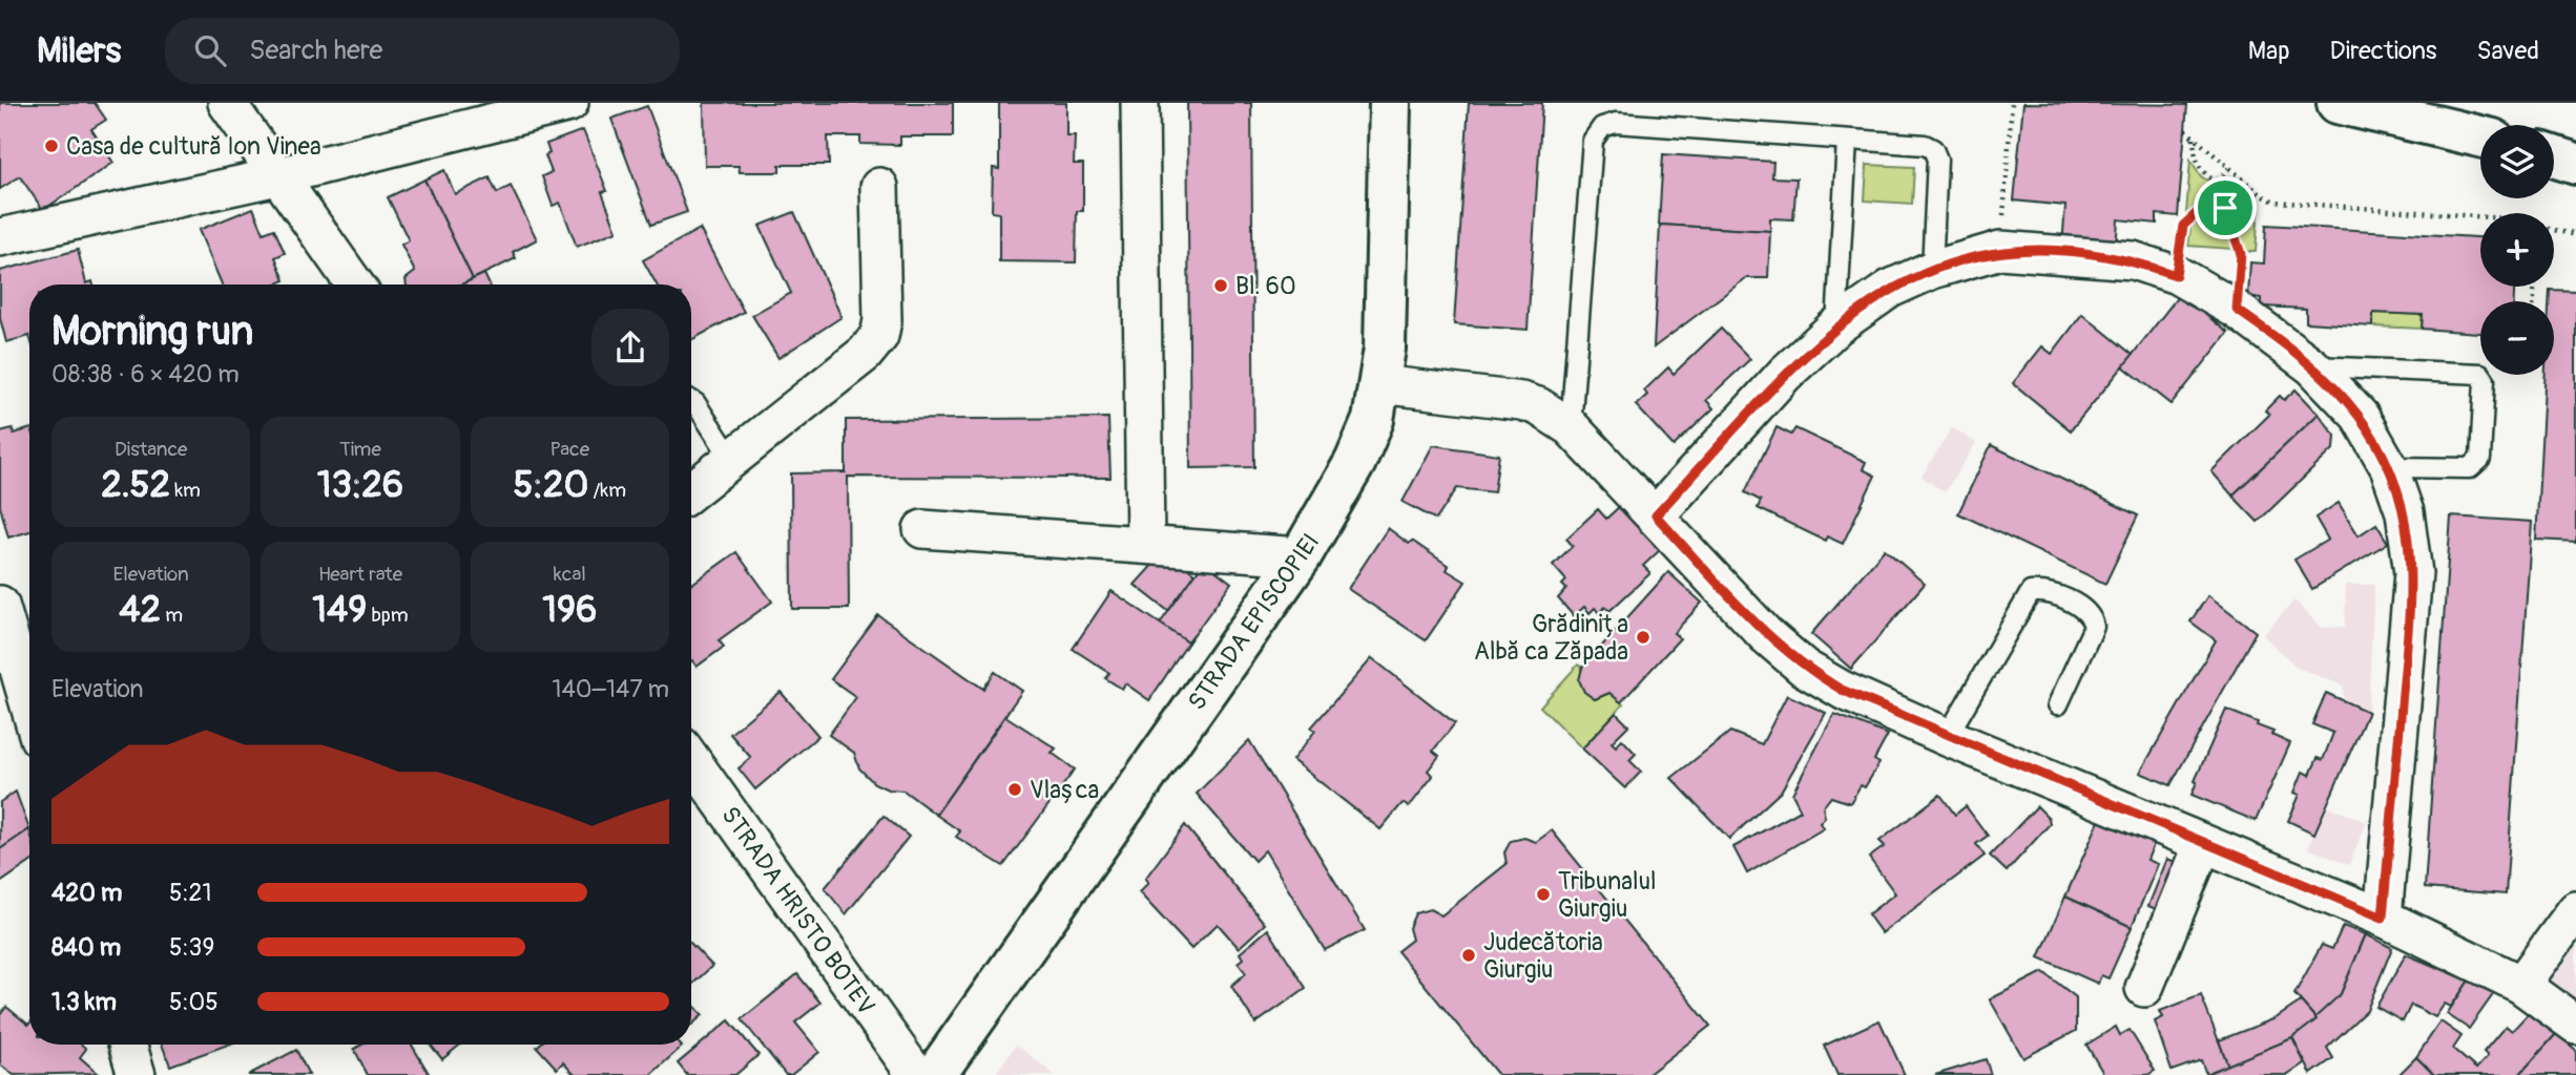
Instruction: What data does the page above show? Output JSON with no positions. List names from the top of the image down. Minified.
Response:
{"streets":{"street":["STRADA EPISCOPIEI","STRADA HRISTO BOTEV"]},"places":["Casa de cultură Ion Vinea","Bl. 60","Grădinița Albă ca Zăpada","Vlașca","Tribunalul Giurgiu","Judecătoria Giurgiu"],"page":{"header":"Milers","search":"Search here","nav":["Map","Directions","Saved"],"map_buttons":["+","−"],"heading":["Morning run","08:38 · 6 × 420 m"],"stats":[["Distance","2.52 km"],["Time","13:26"],["Pace","5:20 /km"],["Elevation","42 m"],["Heart rate","149 bpm"],["kcal","196"]],"chart":["Elevation","140–147 m"],"list":[{"name":"420 m","note":"5:21"},{"name":"840 m","note":"5:39"},{"name":"1.3 km","note":"5:05"}]}}
